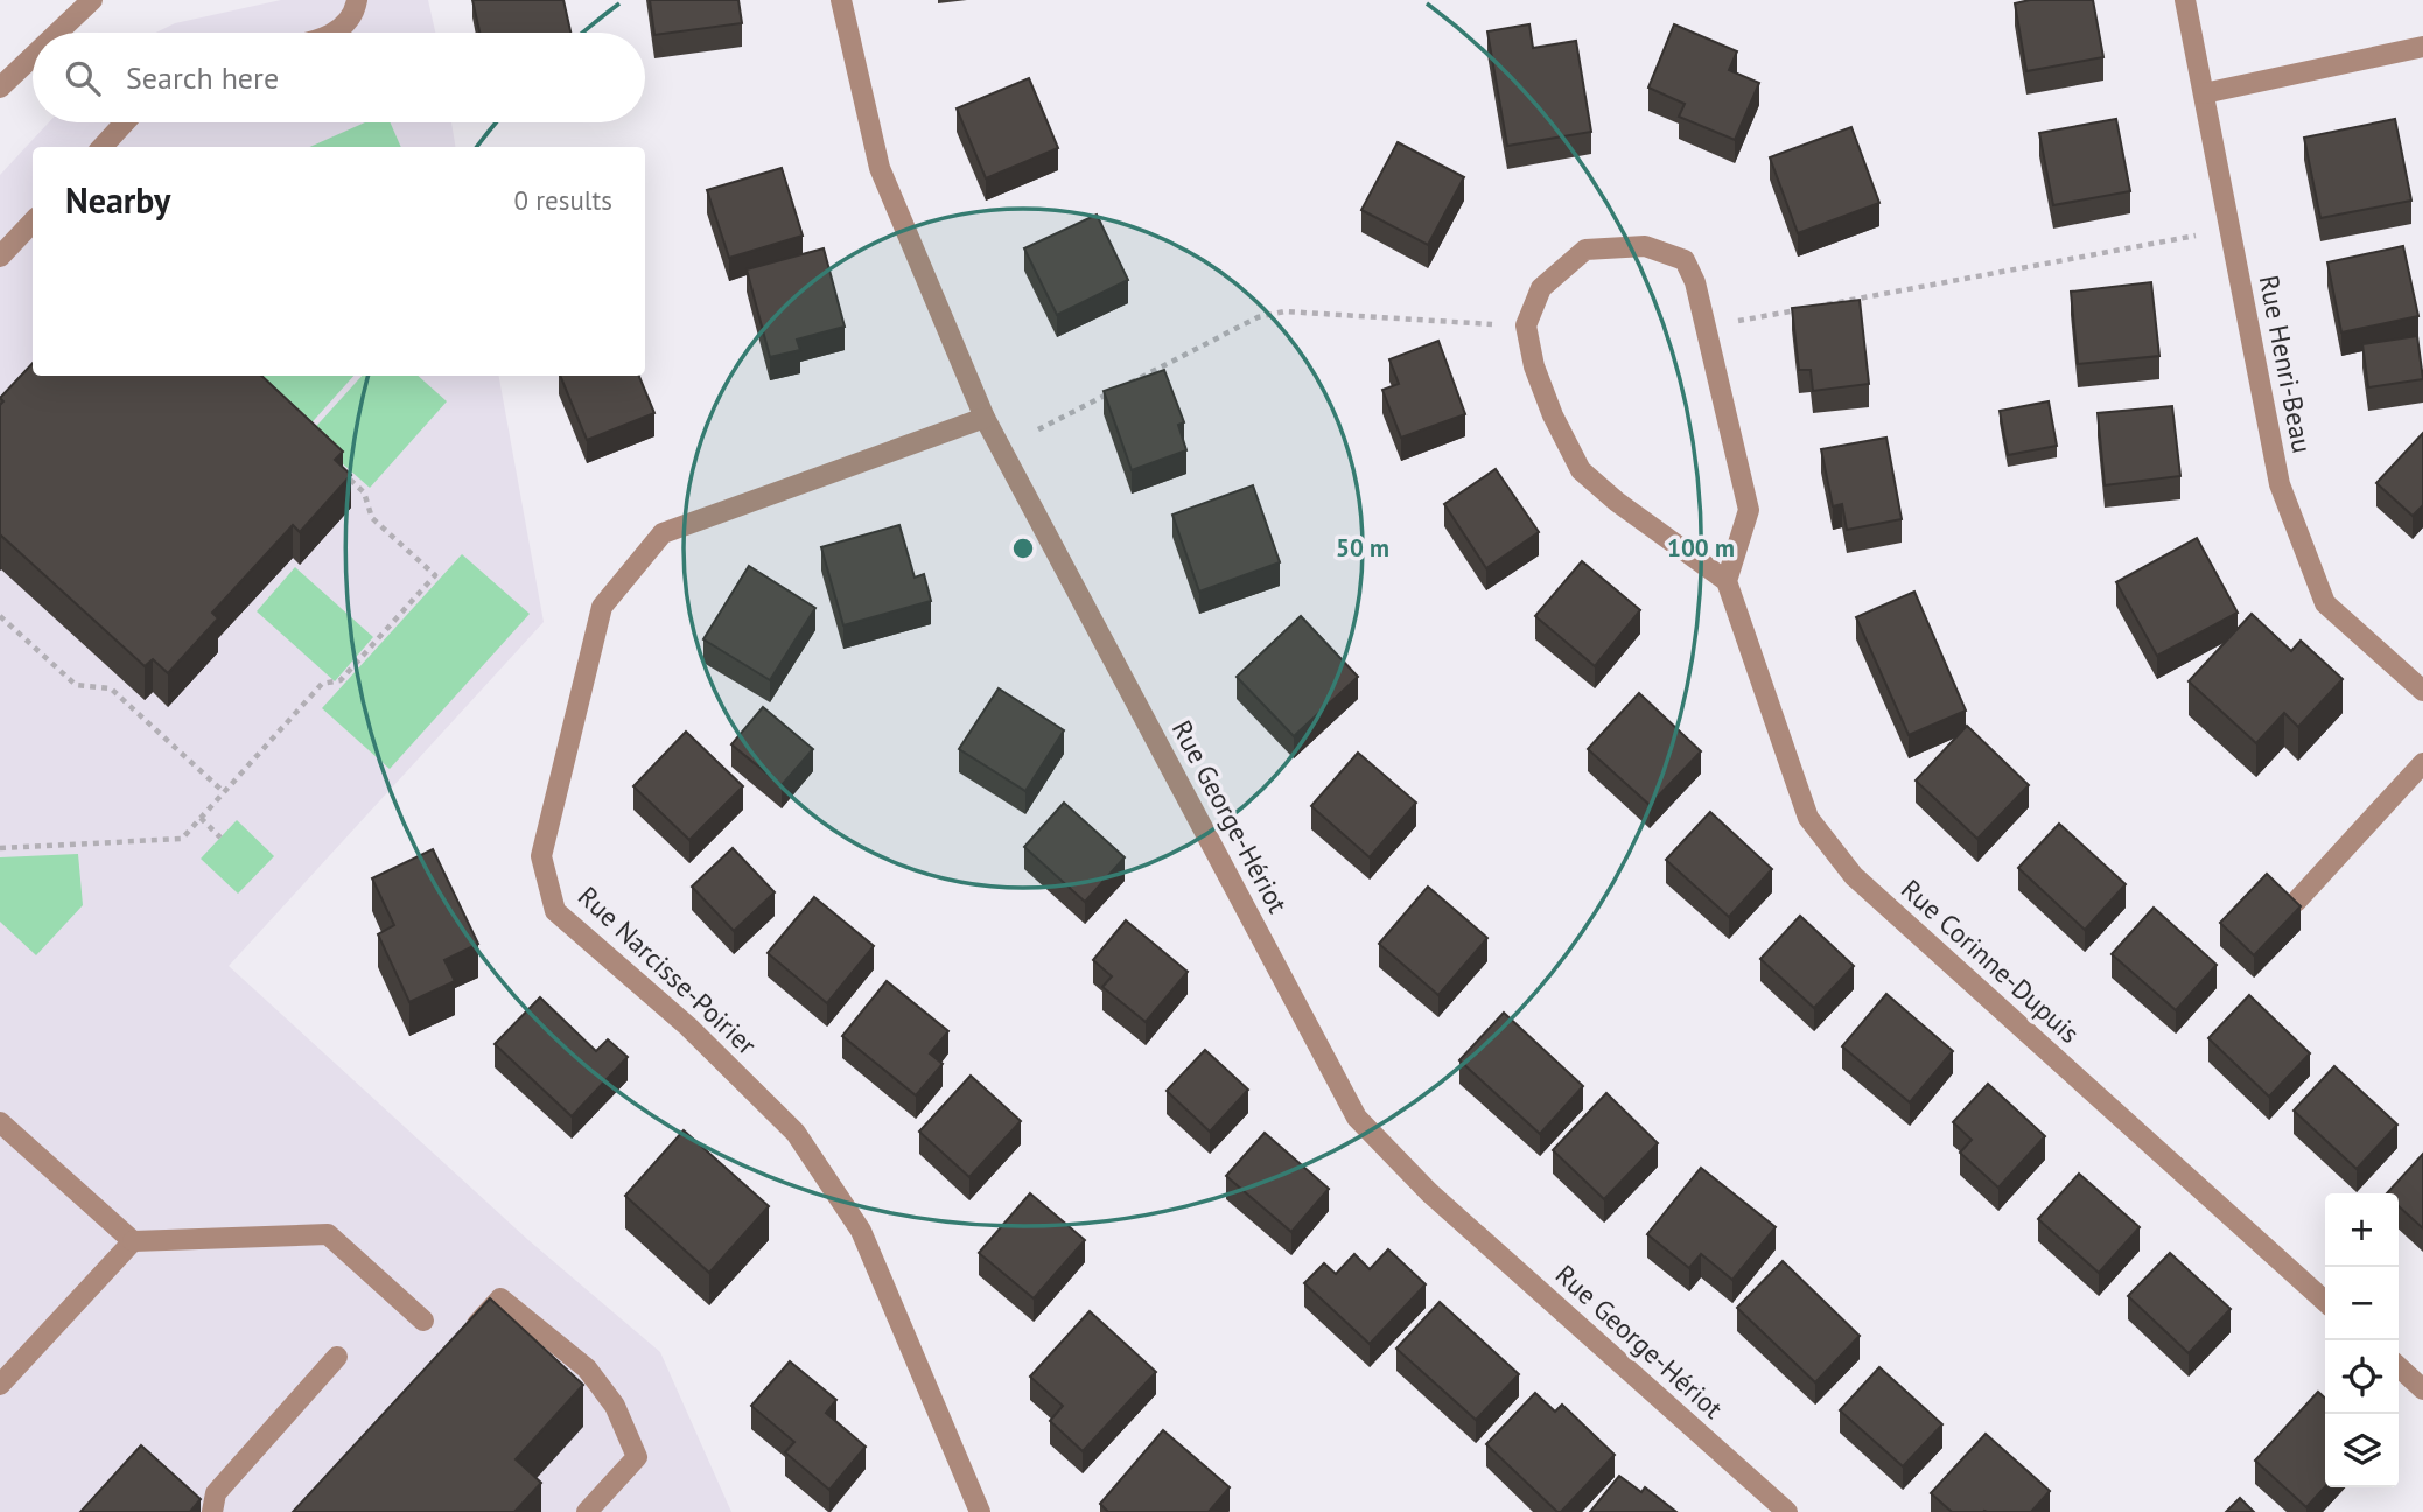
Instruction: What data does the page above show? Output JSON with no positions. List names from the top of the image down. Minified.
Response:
{"streets":{"street":["Rue Henri-Beau","Rue George-Hériot","Rue Corinne-Dupuis","Rue Narcisse-Poirier"]},"crossings":[["Rue George-Hériot","Rue Narcisse-Poirier"]],"page":{"search":"Search here","heading":["Nearby","0 results"],"map_buttons":["+","−"]},"rings":["50 m","100 m"]}
